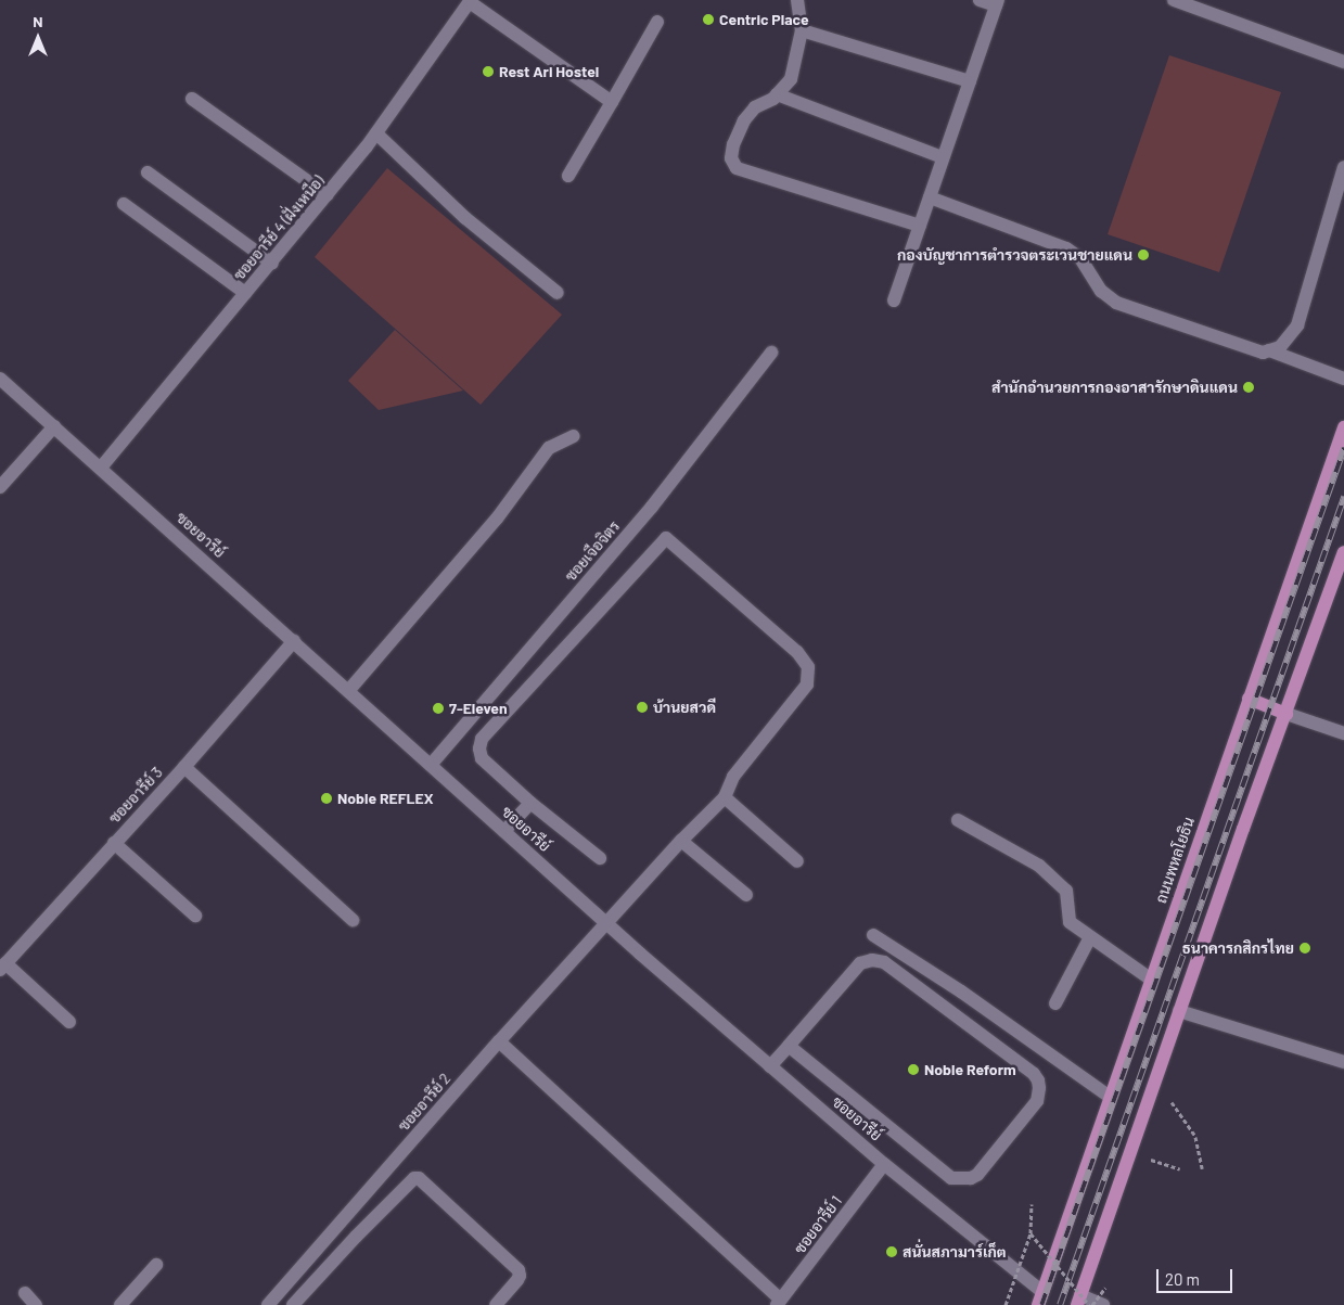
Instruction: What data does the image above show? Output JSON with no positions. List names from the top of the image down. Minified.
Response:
{"streets":{"main road":["ถนนพหลโยธิน"],"street":["ซอยอารีย์ 4 (ฝั่งเหนือ)","ซอยอารีย์","ซอยเจือจิตร","ซอยอาร๊ย์ 3","ซอยอาร๊ย์ 2","ซอยอารีย์ 1"]},"crossings":[["ซอยอารีย์ 4 (ฝั่งเหนือ)","ซอยอารีย์"],["ซอยอารีย์","ซอยเจือจิตร"],["ซอยอารีย์","ซอยอาร๊ย์ 3"],["ซอยอารีย์","ถนนพหลโยธิน"],["ซอยอารีย์","ซอยอาร๊ย์ 2"],["ซอยอารีย์","ซอยอารีย์ 1"]],"places":["Centric Place","Rest Ari Hostel","กองบัญชาการตำรวจตระเวนชายแดน","สำนักอำนวยการกองอาสารักษาดินแดน","บ้านยสวดี","7-Eleven","Noble REFLEX","ธนาคารกสิกรไทย","Noble Reform","สนั่นสภามาร์เก็ต"],"scale_bar":"20 m","north":"top"}
